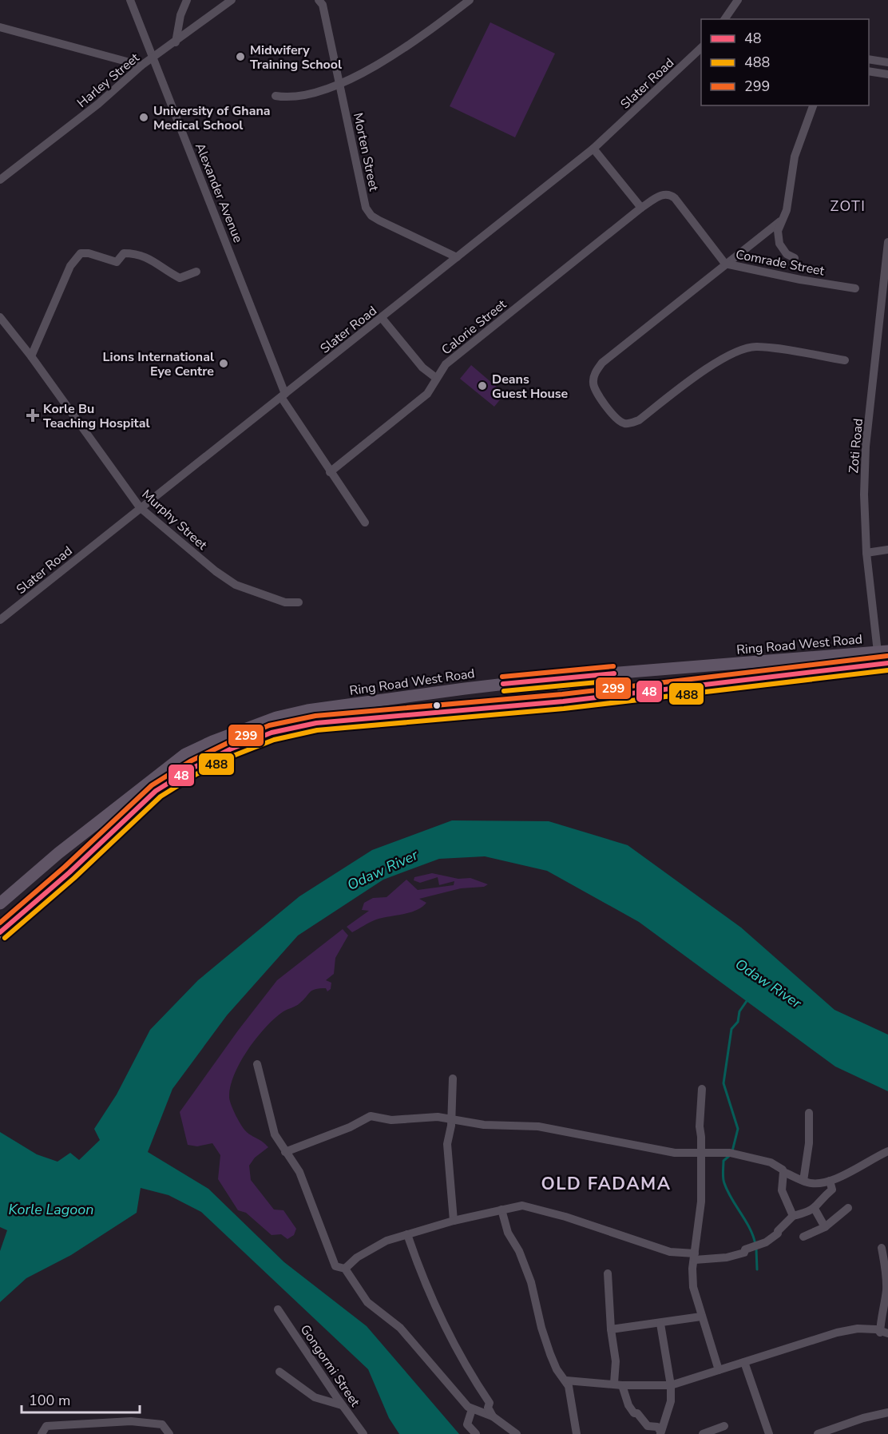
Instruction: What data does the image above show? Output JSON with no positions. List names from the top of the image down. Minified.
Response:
{"streets":{"main road":["Ring Road West Road"],"street":["Harley Street","Slater Road","Morten Street","Alexander Avenue","Comrade Street","Calorie Street","Zoti Road","Murphy Street","Gongormi Street"]},"crossings":[["Harley Street","Alexander Avenue"],["Slater Road","Morten Street"],["Slater Road","Alexander Avenue"],["Slater Road","Murphy Street"],["Alexander Avenue","Calorie Street"],["Comrade Street","Calorie Street"],["Zoti Road","Ring Road West Road"]],"districts":["ZOTI","OLD FADAMA"],"water":["Odaw River","Korle Lagoon"],"places":{"other":["Midwifery Training School","University of Ghana Medical School","Lions International Eye Centre","Deans Guest House"],"health":["Korle Bu Teaching Hospital"]},"lines":["transit line 299","transit line 48","transit line 488"],"legend":["48","488","299"],"scale_bar":"100 m"}
